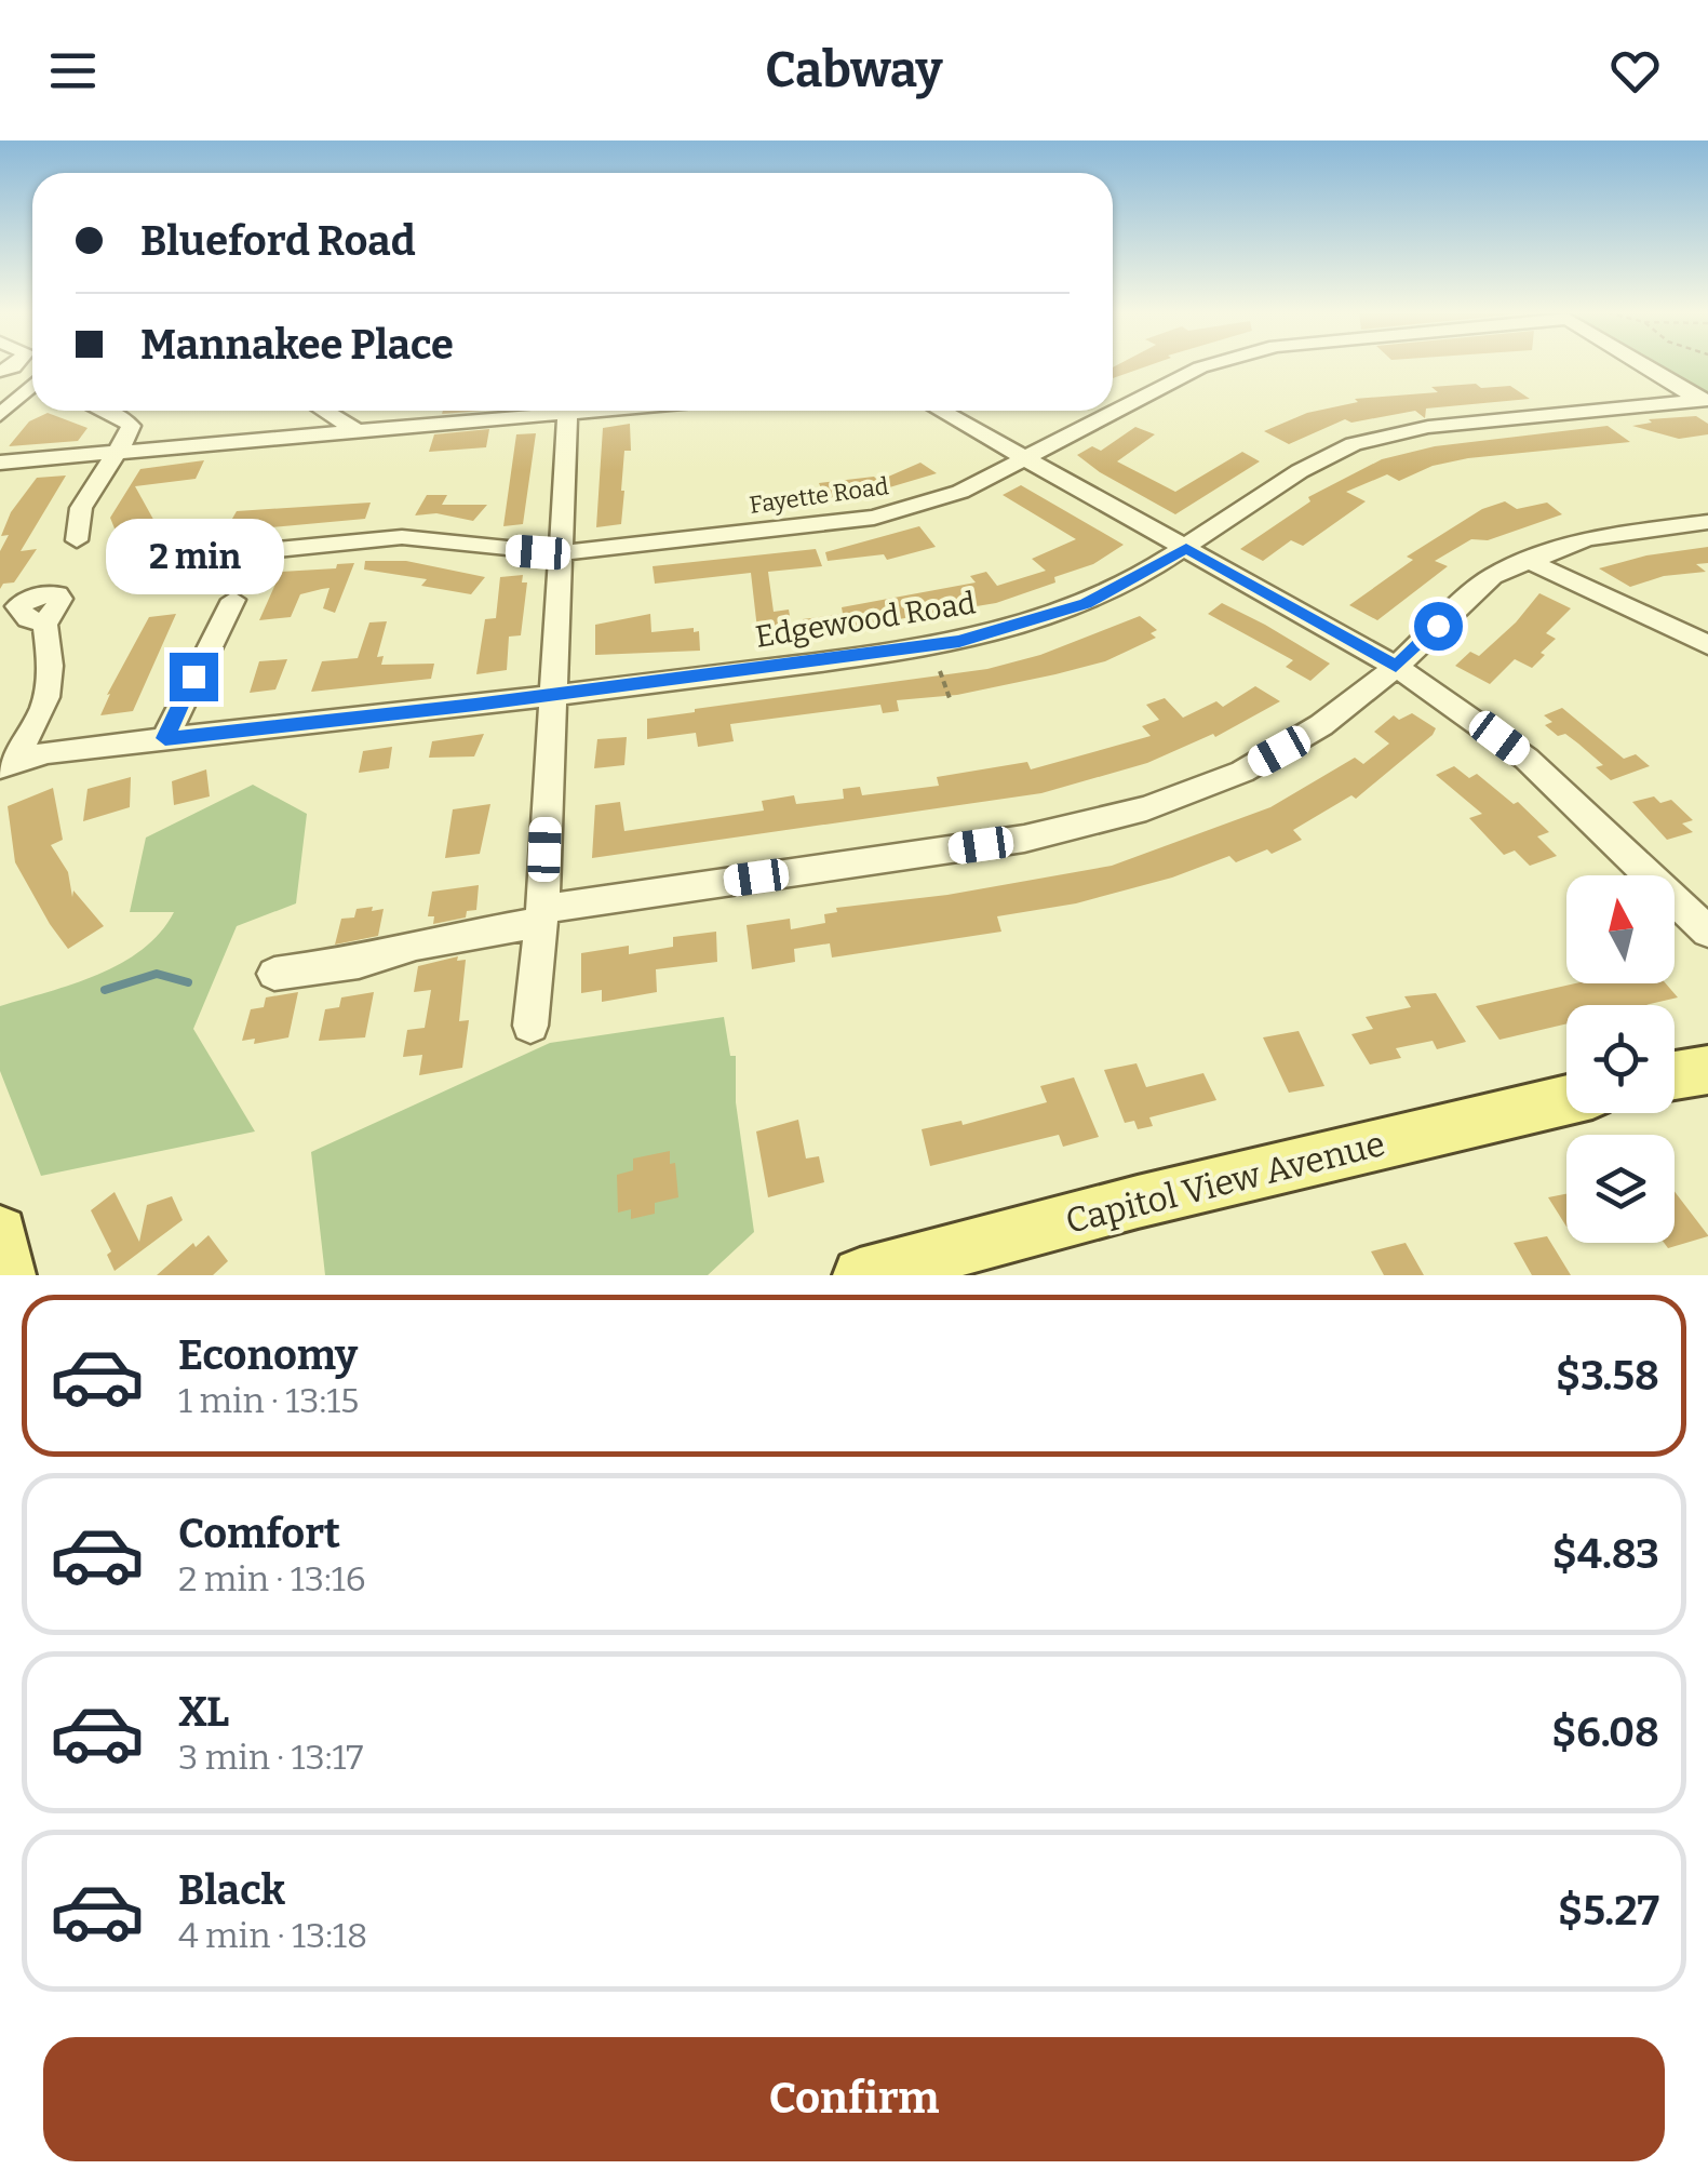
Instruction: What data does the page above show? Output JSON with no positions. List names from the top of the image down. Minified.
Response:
{"streets":{"main road":["Capitol View Avenue"],"street":["Fayette Road","Edgewood Road"]},"crossings":[["Fayette Road","Edgewood Road"]],"north":"top","page":{"header":"Cabway","banner":["Blueford Road","Mannakee Place"],"bubble":"2 min","list":[{"name":"Economy","note":"1 min · 13:15","value":"$3.58"},{"name":"Comfort","note":"2 min · 13:16","value":"$4.83"},{"name":"XL","note":"3 min · 13:17","value":"$6.08"},{"name":"Black","note":"4 min · 13:18","value":"$5.27"}],"buttons":"Confirm"}}
